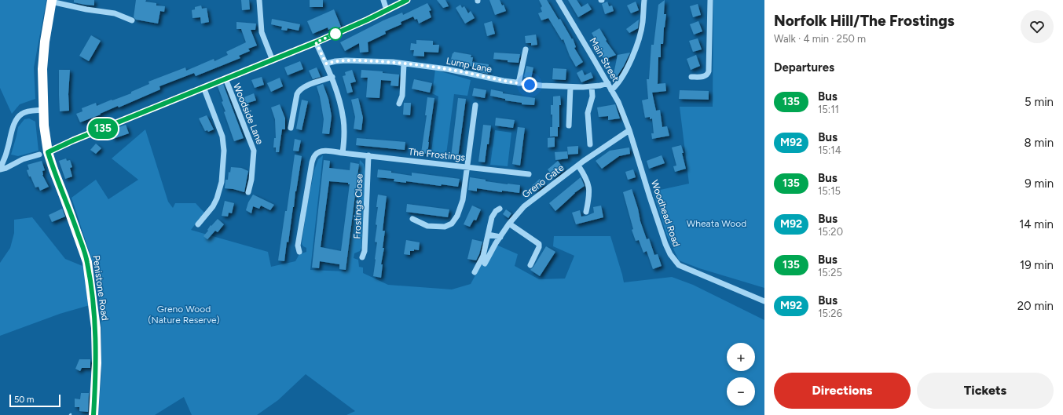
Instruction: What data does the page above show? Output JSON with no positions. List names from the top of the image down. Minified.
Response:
{"streets":{"highway":["Penistone Road"],"street":["Main Street","Lump Lane","Woodside Lane","The Frostings","Greno Gate","Frostings Close","Woodhead Road"]},"crossings":[["Main Street","Lump Lane"],["Main Street","Greno Gate"],["Main Street","Woodhead Road"],["The Frostings","Frostings Close"],["Greno Gate","Woodhead Road"]],"parks":["Wheata Wood","Greno Wood (Nature Reserve)"],"lines":["bus line 135"],"scale_bar":"50 m","page":{"on_map":"135","heading":[["Norfolk Hill/The Frostings","Walk · 4 min · 250 m"],"Departures"],"list":[{"mark":"135","name":"Bus","note":"15:11","value":"5 min"},{"mark":"M92","name":"Bus","note":"15:14","value":"8 min"},{"mark":"135","name":"Bus","note":"15:15","value":"9 min"},{"mark":"M92","name":"Bus","note":"15:20","value":"14 min"},{"mark":"135","name":"Bus","note":"15:25","value":"19 min"},{"mark":"M92","name":"Bus","note":"15:26","value":"20 min"}],"map_buttons":["+","−"],"buttons":["Directions","Tickets"],"scale":"50 m"}}
